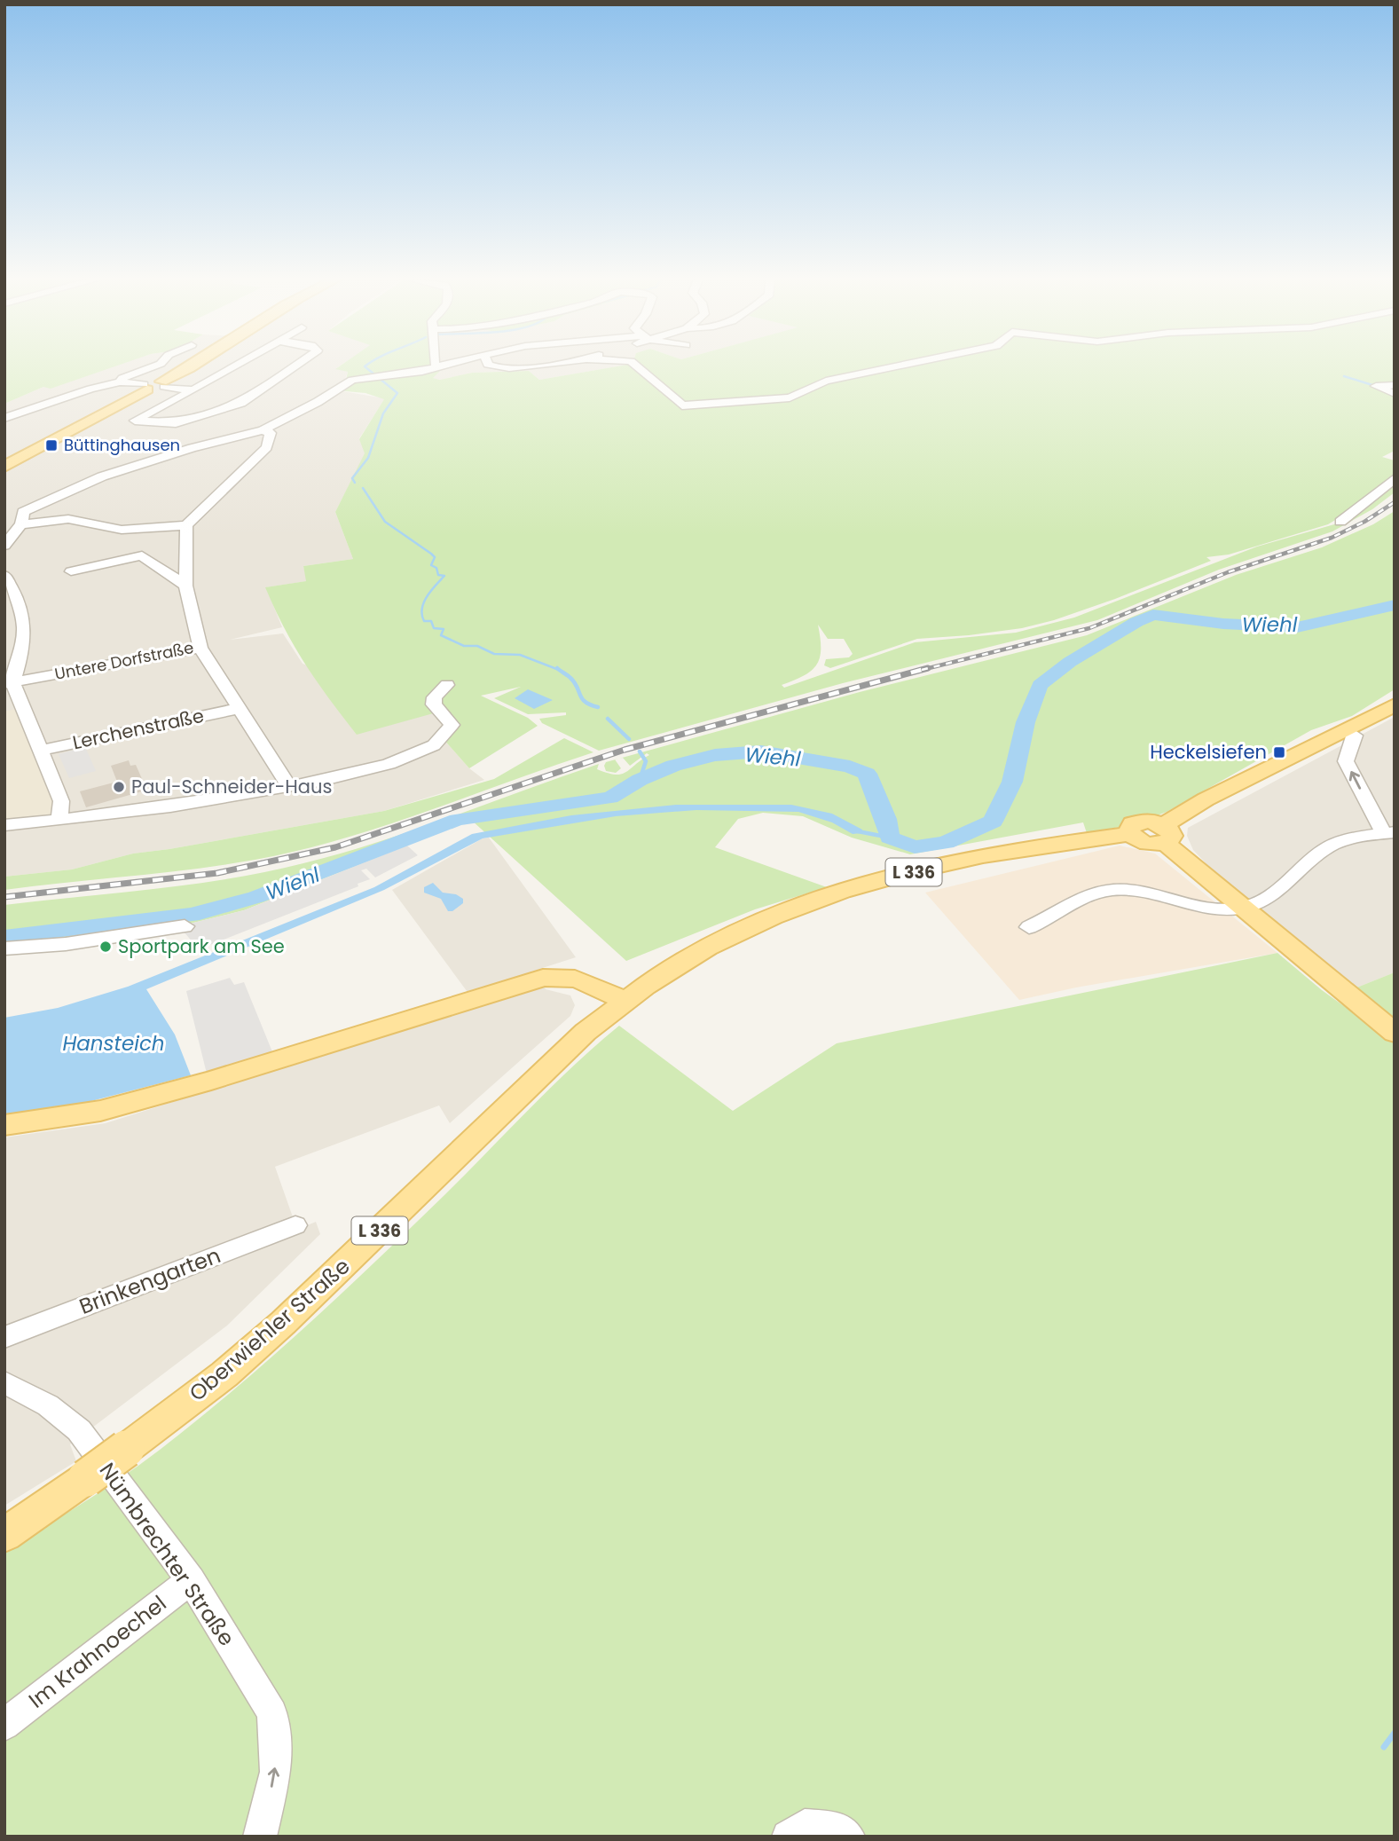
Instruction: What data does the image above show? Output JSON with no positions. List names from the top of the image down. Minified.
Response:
{"streets":{"main road":["L 336","Oberwiehler Straße"],"street":["Untere Dorfstraße","Lerchenstraße","Brinkengarten","Nümbrechter Straße","Im Krahnoechel"]},"crossings":[["Nümbrechter Straße","Im Krahnoechel"]],"one_way":["Nümbrechter Straße"],"water":["Wiehl","Hansteich"],"places":{"transit":["Büttinghausen","Heckelsiefen"],"other":["Paul-Schneider-Haus","Sportpark am See"]}}
